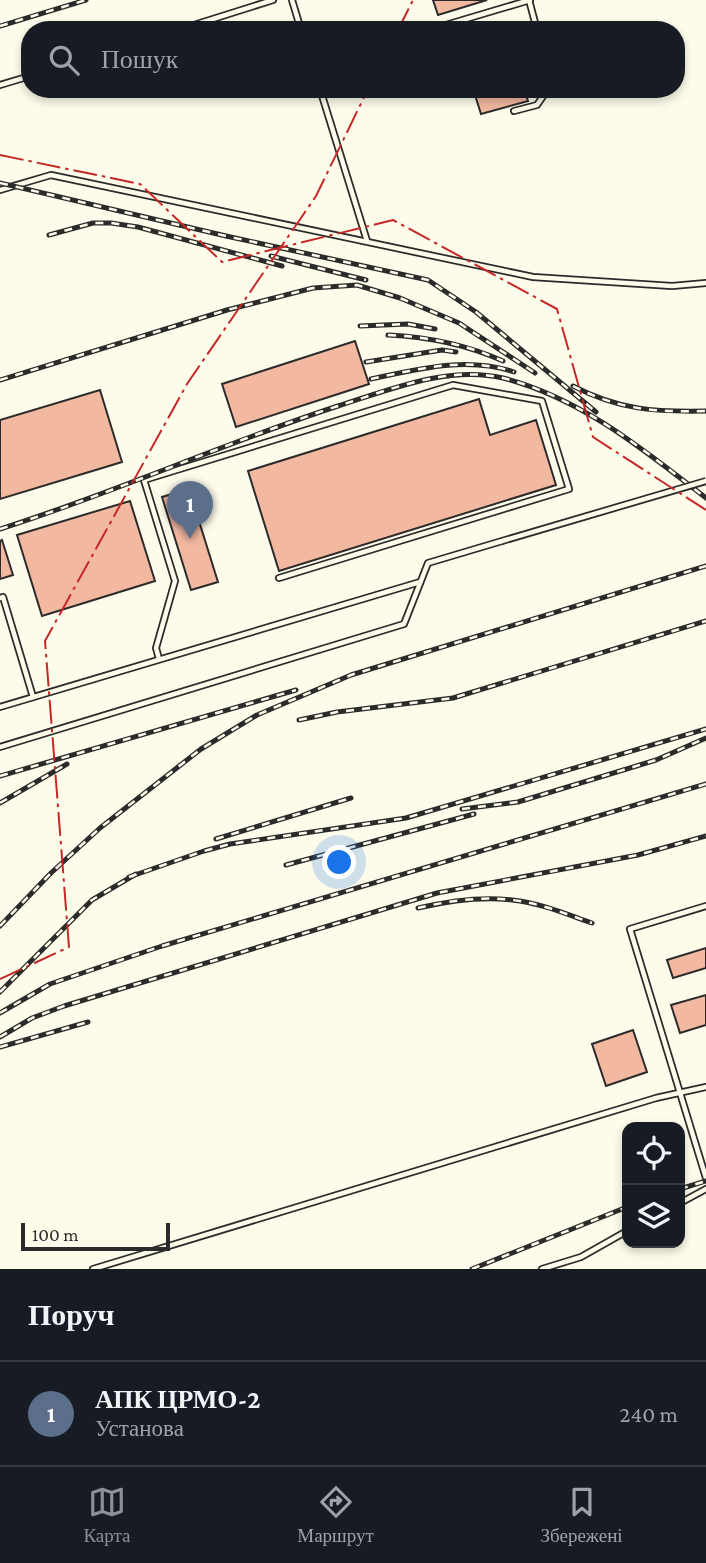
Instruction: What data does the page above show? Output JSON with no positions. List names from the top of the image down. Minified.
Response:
{"scale_bar":"100 m","page":{"search":"Пошук","pins":"1","scale":"100 m","heading":"Поруч","list":[{"mark":"1","name":"АПК ЦРМО-2","note":"Установа","value":"240 m"}],"nav":["Карта","Маршрут","Збережені"]}}
